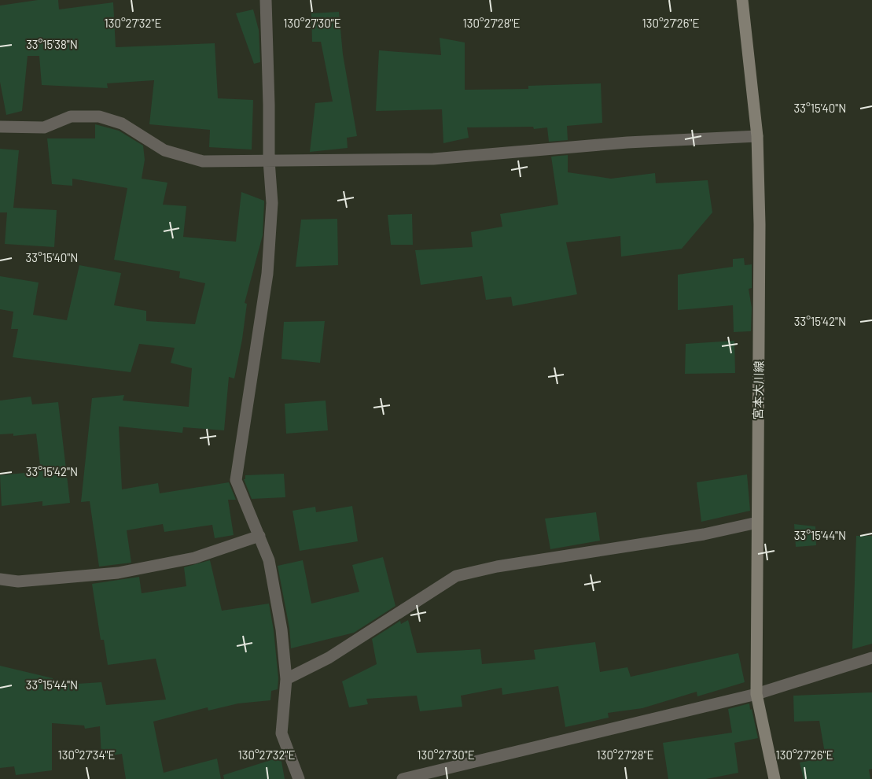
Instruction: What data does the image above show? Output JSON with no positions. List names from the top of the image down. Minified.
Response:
{"streets":{"main road":["宮本大川線"]},"coordinates":["130°27'32\"E","130°27'30\"E","130°27'28\"E","130°27'26\"E","33°15'38\"N","33°15'40\"N","33°15'42\"N","33°15'44\"N","130°27'34\"E"]}
